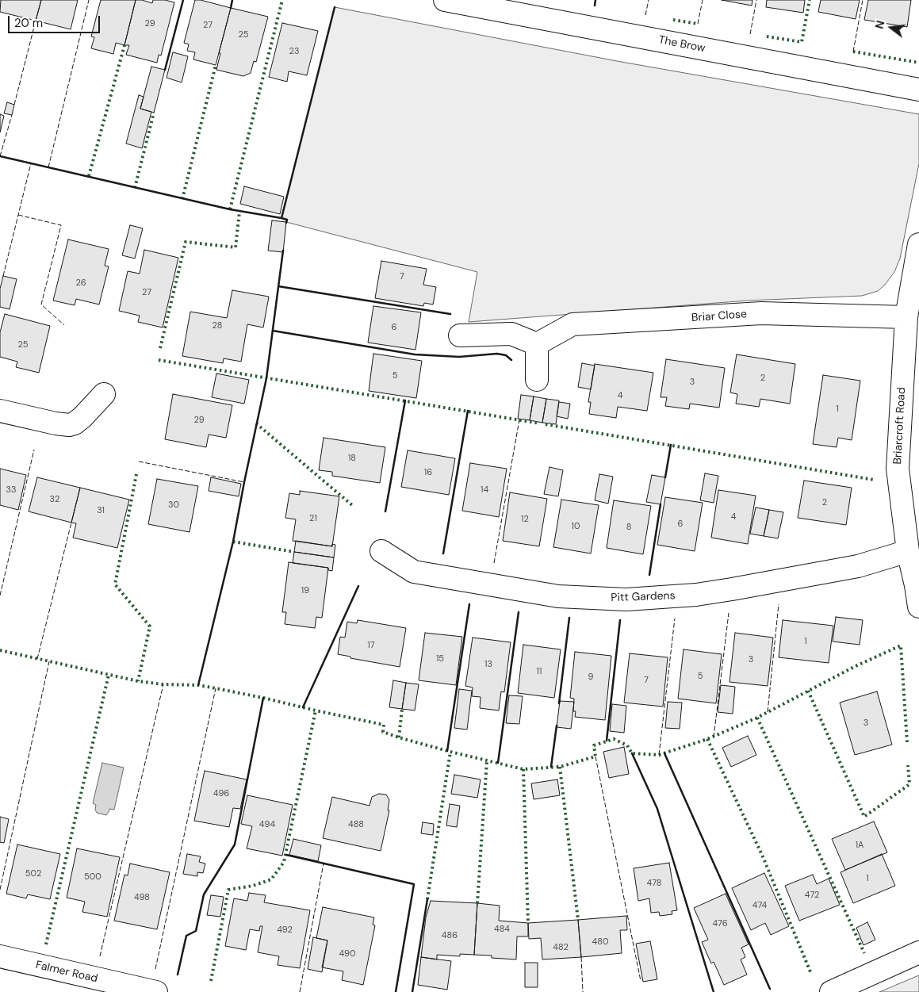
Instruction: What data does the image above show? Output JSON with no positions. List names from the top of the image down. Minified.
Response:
{"streets":{"street":["The Brow","Briar Close","Briarcroft Road","Pitt Gardens","Falmer Road"]},"crossings":[["Briar Close","Briarcroft Road"],["Briarcroft Road","Pitt Gardens"]],"house_numbers":["29","27","25","23","7","26","27","28","6","25","5","2","3","4","1","29","18","16","33","14","32","2","30","31","4","21","12","6","10","8","19","1","17","15","3","13","11","5","9","7","3","496","494","488","1A","502","500","1","478","472","498","474","476","484","492","486","480","482","490"],"scale_bar":"20 m","north":"left"}
